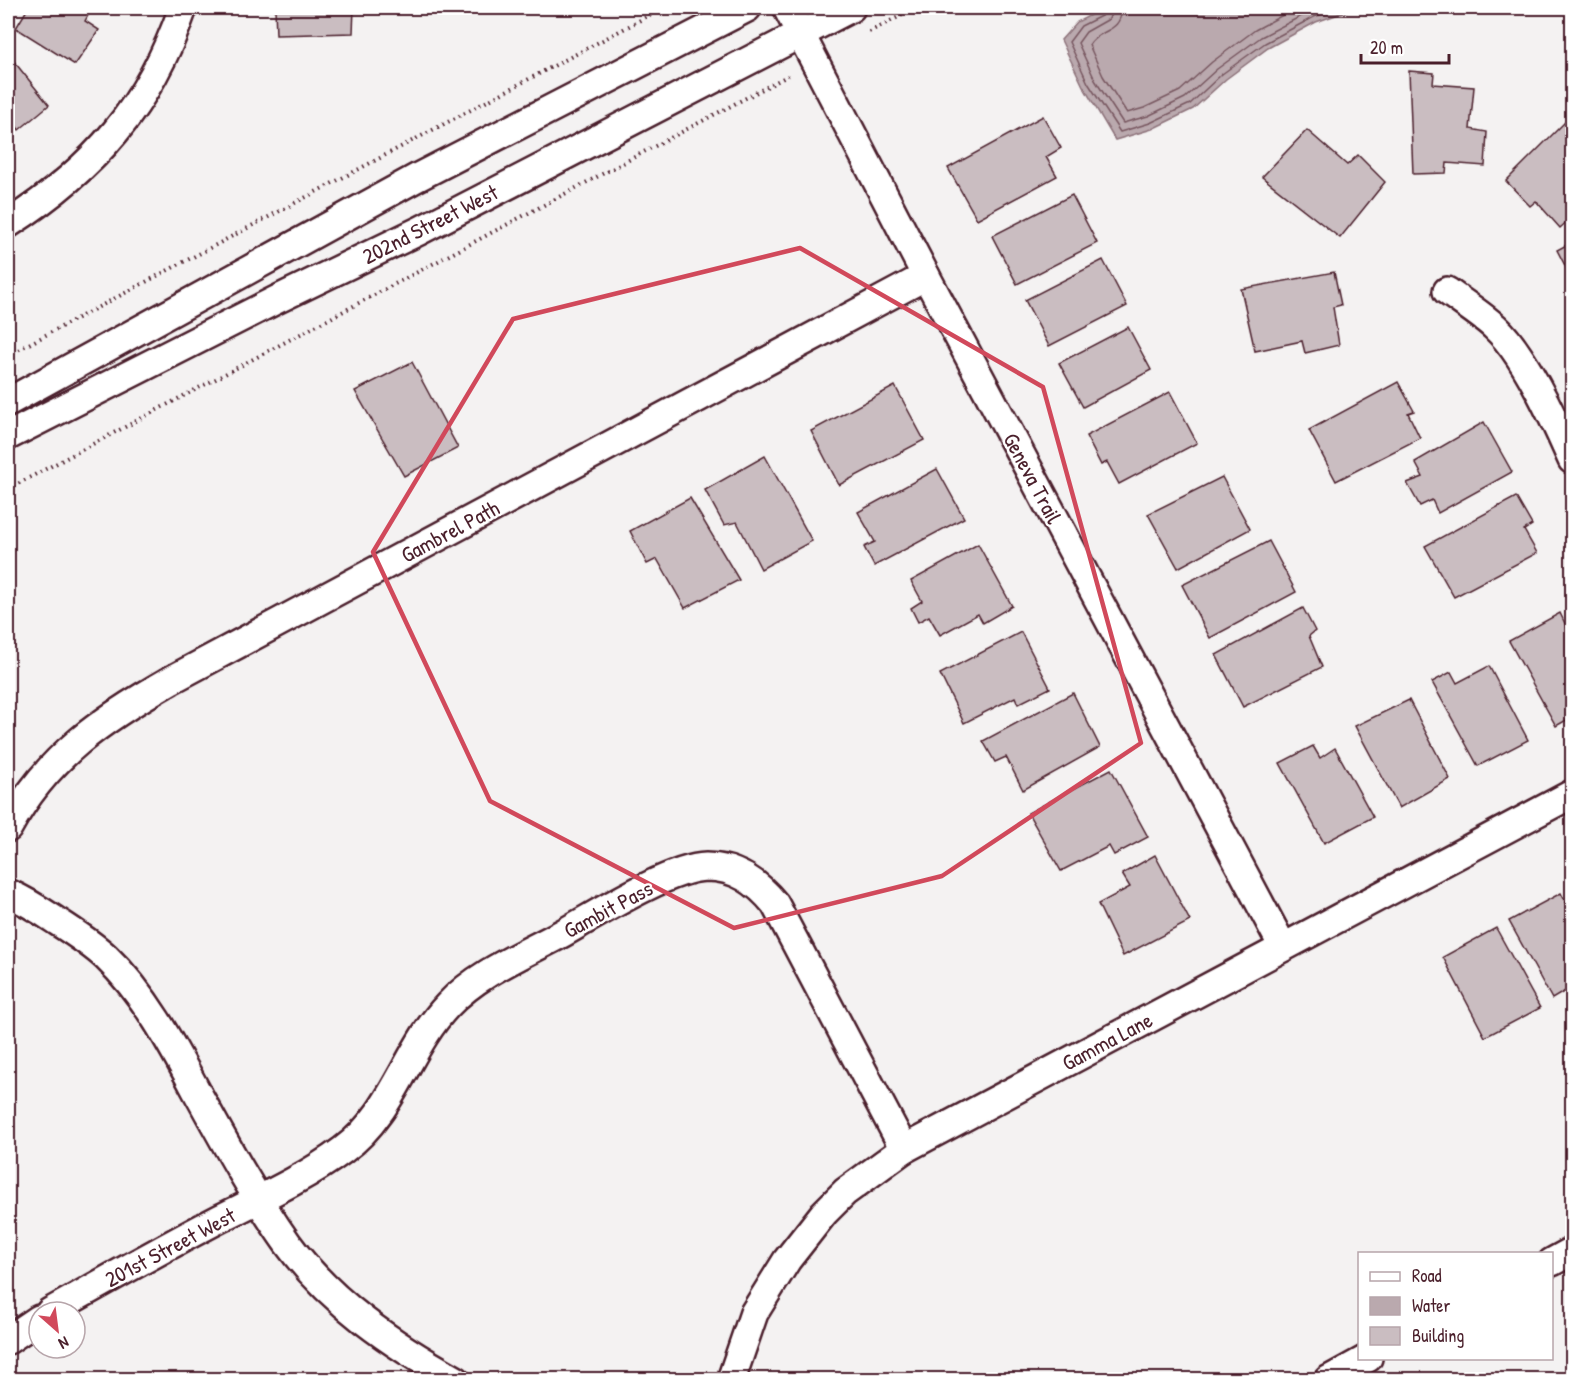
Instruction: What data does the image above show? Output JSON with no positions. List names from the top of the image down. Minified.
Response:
{"streets":{"street":["202nd Street West","Geneva Trail","Gambrel Path","Gambit Pass","Gamma Lane","201st Street West"]},"crossings":[["202nd Street West","Geneva Trail"],["Geneva Trail","Gambrel Path"],["Geneva Trail","Gamma Lane"],["Gambit Pass","Gamma Lane"],["Gambit Pass","201st Street West"]],"legend":["Road","Water","Building"],"scale_bar":"20 m","north":"bottom right"}
